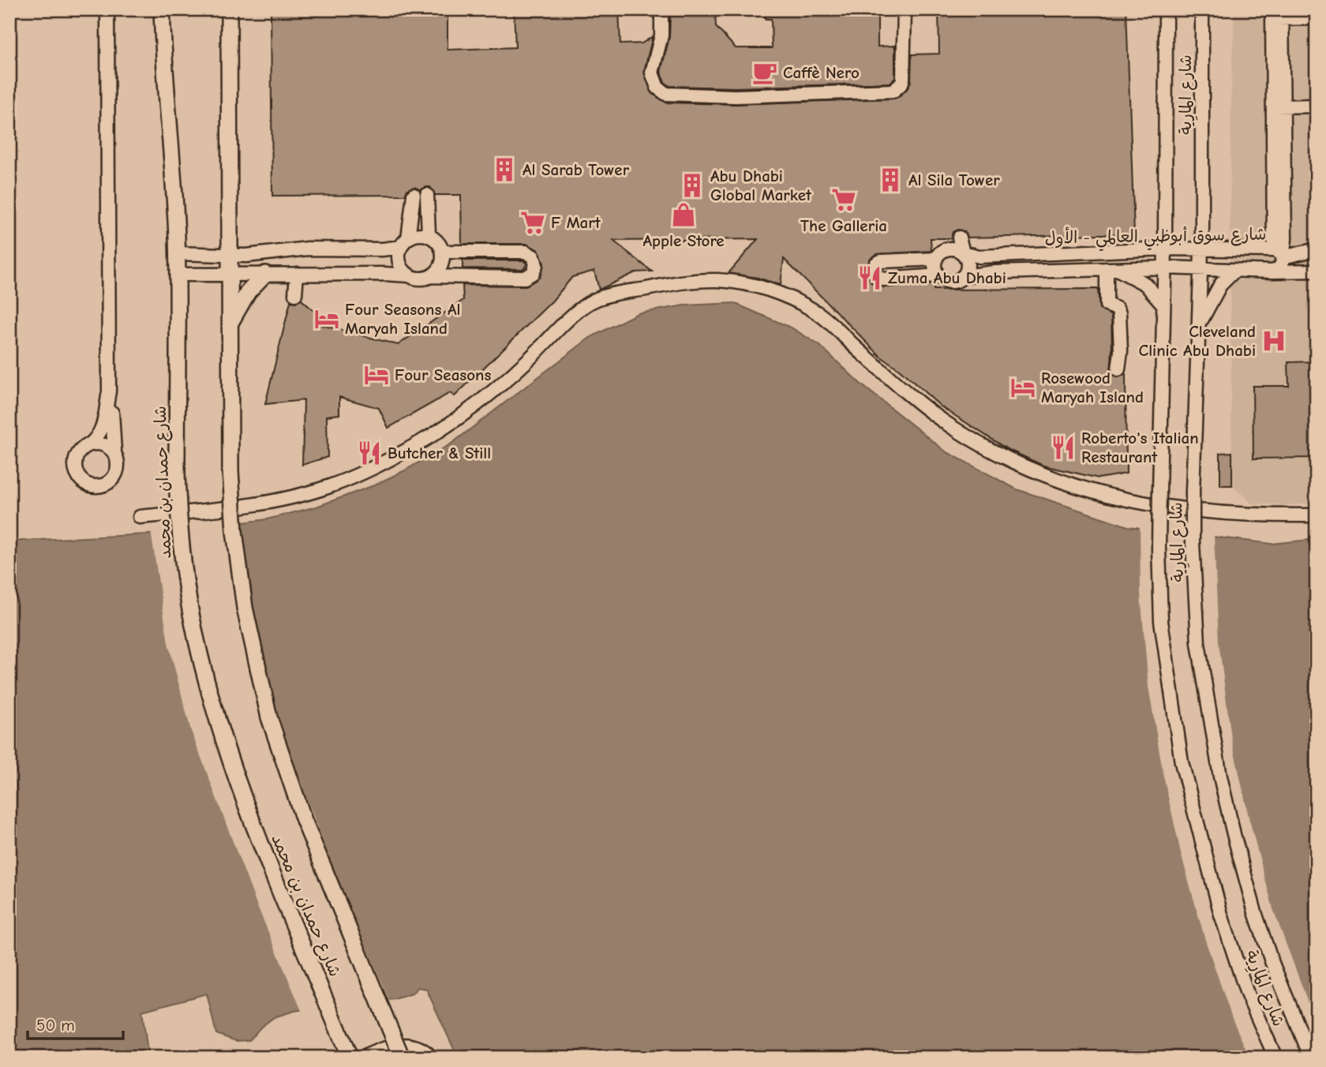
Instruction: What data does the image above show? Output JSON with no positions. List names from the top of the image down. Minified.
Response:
{"streets":{"main road":["شارع حمدان بن محمد"],"street":["شارع المارِية","شارع سوق أبوظبي العالمي - الأول"]},"crossings":[["شارع المارِية","شارع سوق أبوظبي العالمي - الأول"]],"places":{"cafe":["Caffè Nero"],"building":["Al Sarab Tower","Al Sila Tower","Abu Dhabi Global Market"],"supermarket":["The Galleria","F Mart"],"shop":["Apple Store"],"restaurant":["Zuma Abu Dhabi","Roberto's Italian Restaurant","Butcher & Still"],"hotel":["Four Seasons Al Maryah Island","Four Seasons","Rosewood Maryah Island"],"hospital":["Cleveland Clinic Abu Dhabi"]},"scale_bar":"50 m"}
